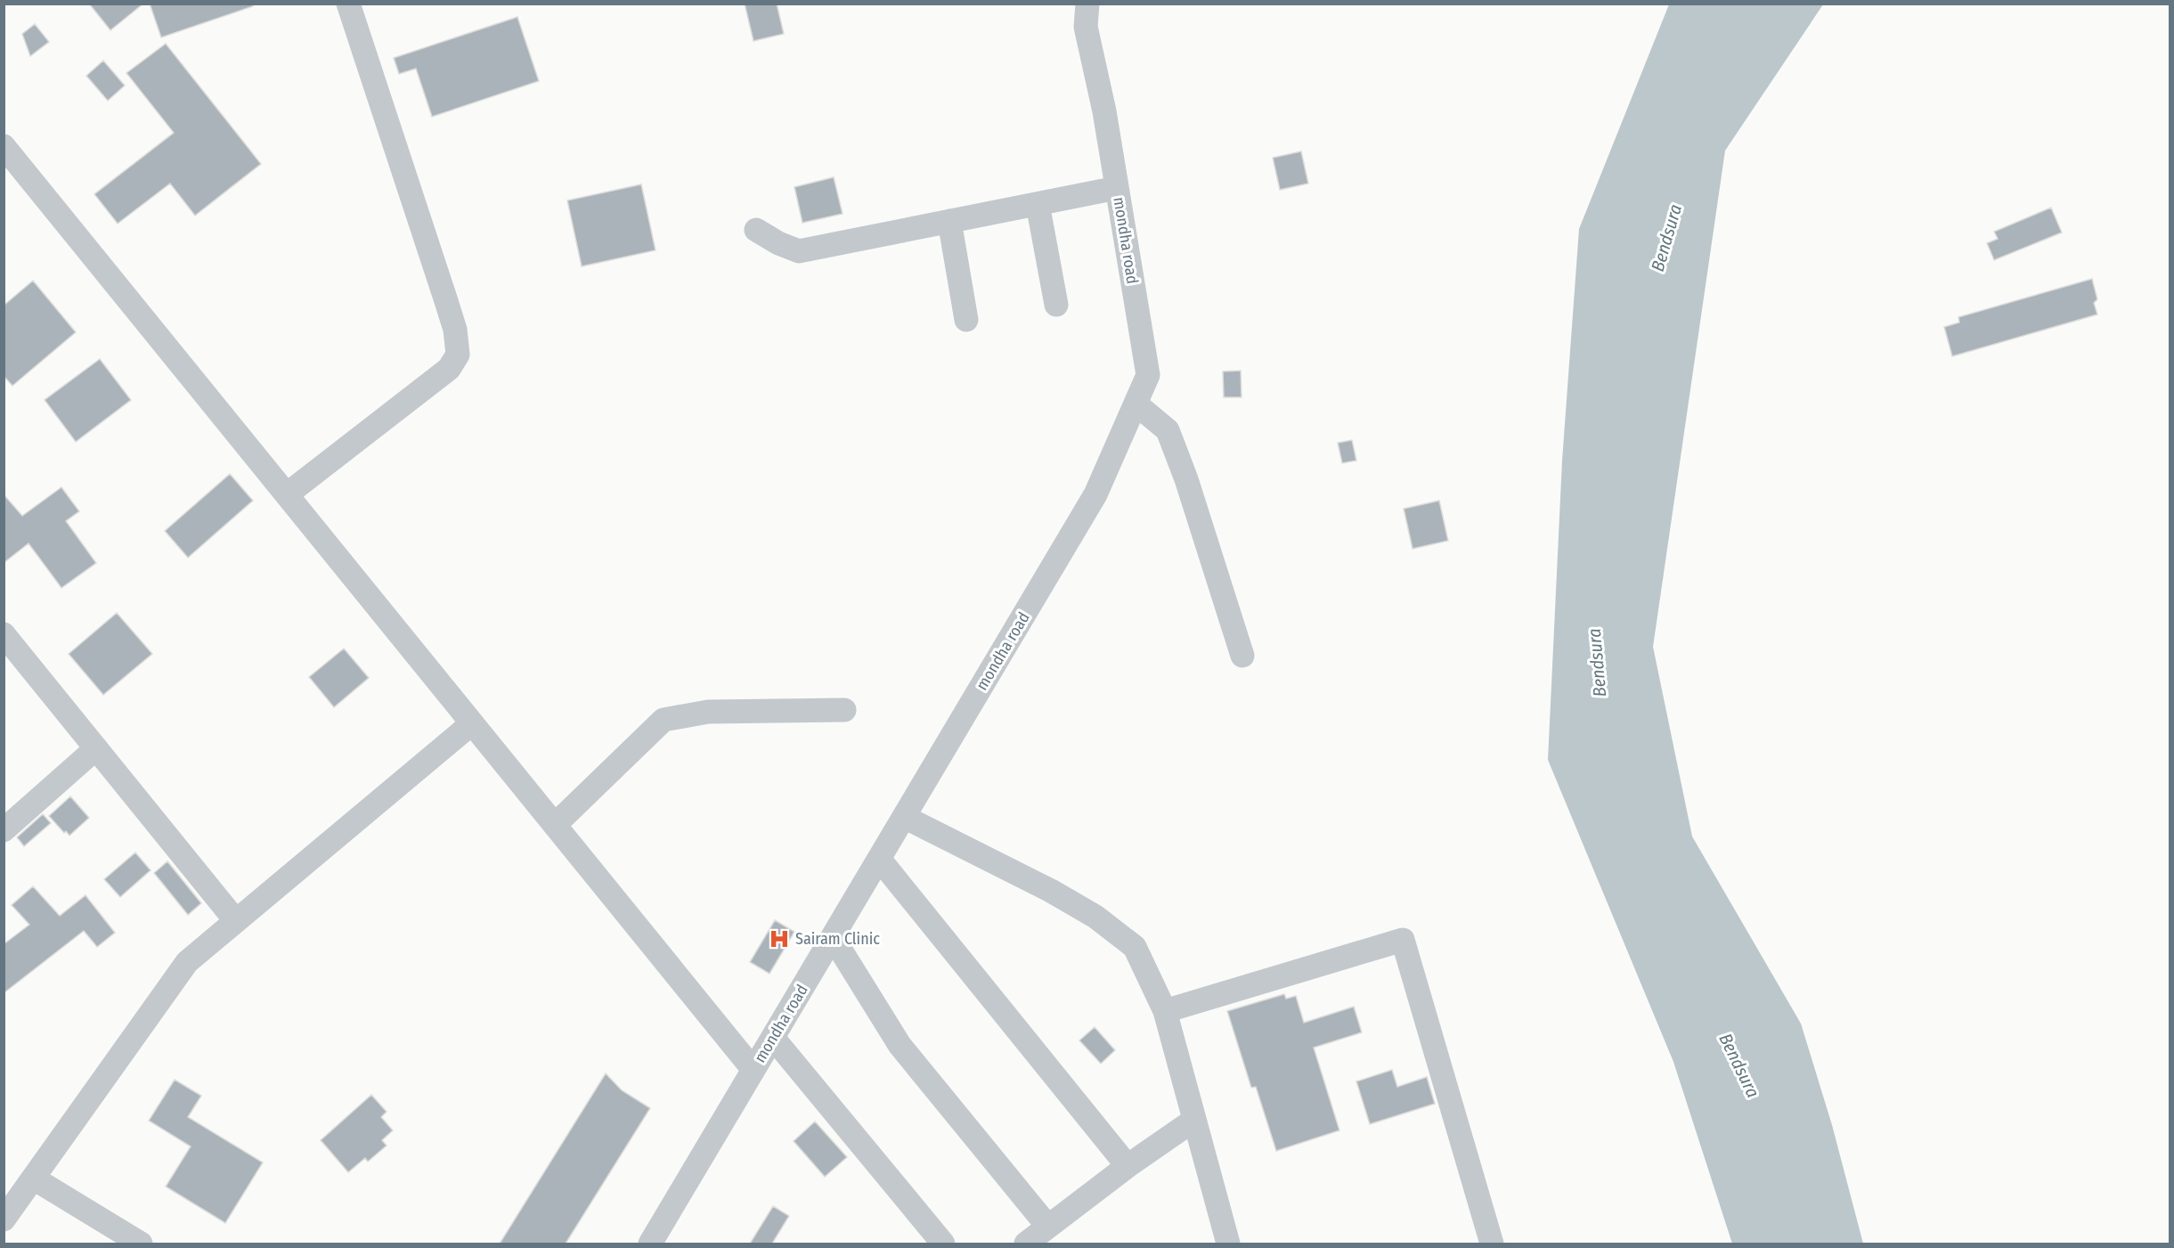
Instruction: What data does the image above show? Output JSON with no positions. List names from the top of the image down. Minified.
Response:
{"streets":{"street":["mondha road"]},"water":["Bendsura"],"places":{"hospital":["Sairam Clinic"]}}
